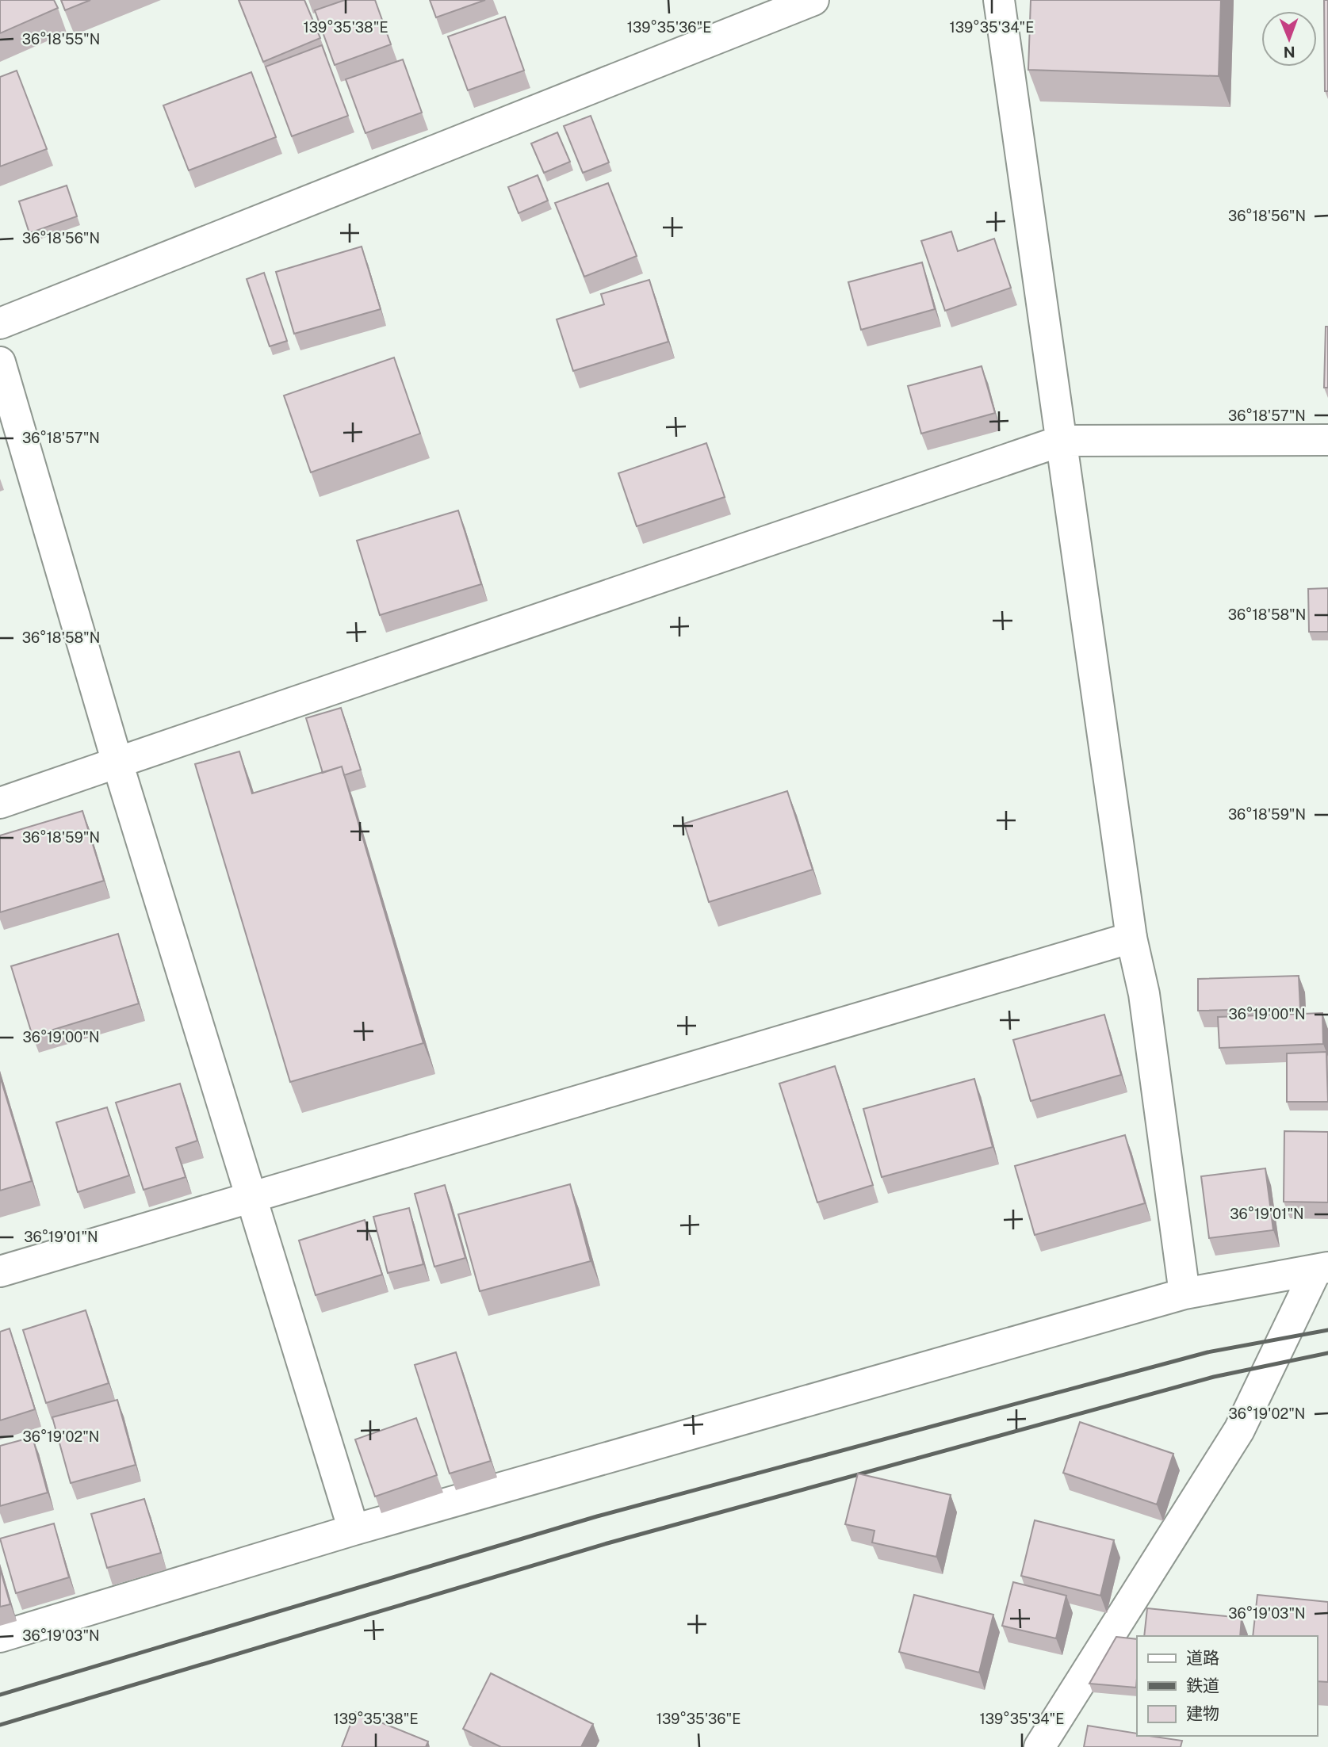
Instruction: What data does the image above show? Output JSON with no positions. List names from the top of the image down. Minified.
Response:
{"legend":["道路","鉄道","建物"],"north":"bottom","coordinates":["139°35'38\"E","139°35'36\"E","139°35'34\"E","36°18'55\"N","36°18'56\"N","36°18'57\"N","36°18'58\"N","36°18'59\"N","36°19'00\"N","36°19'01\"N","36°19'02\"N","36°19'03\"N"]}
